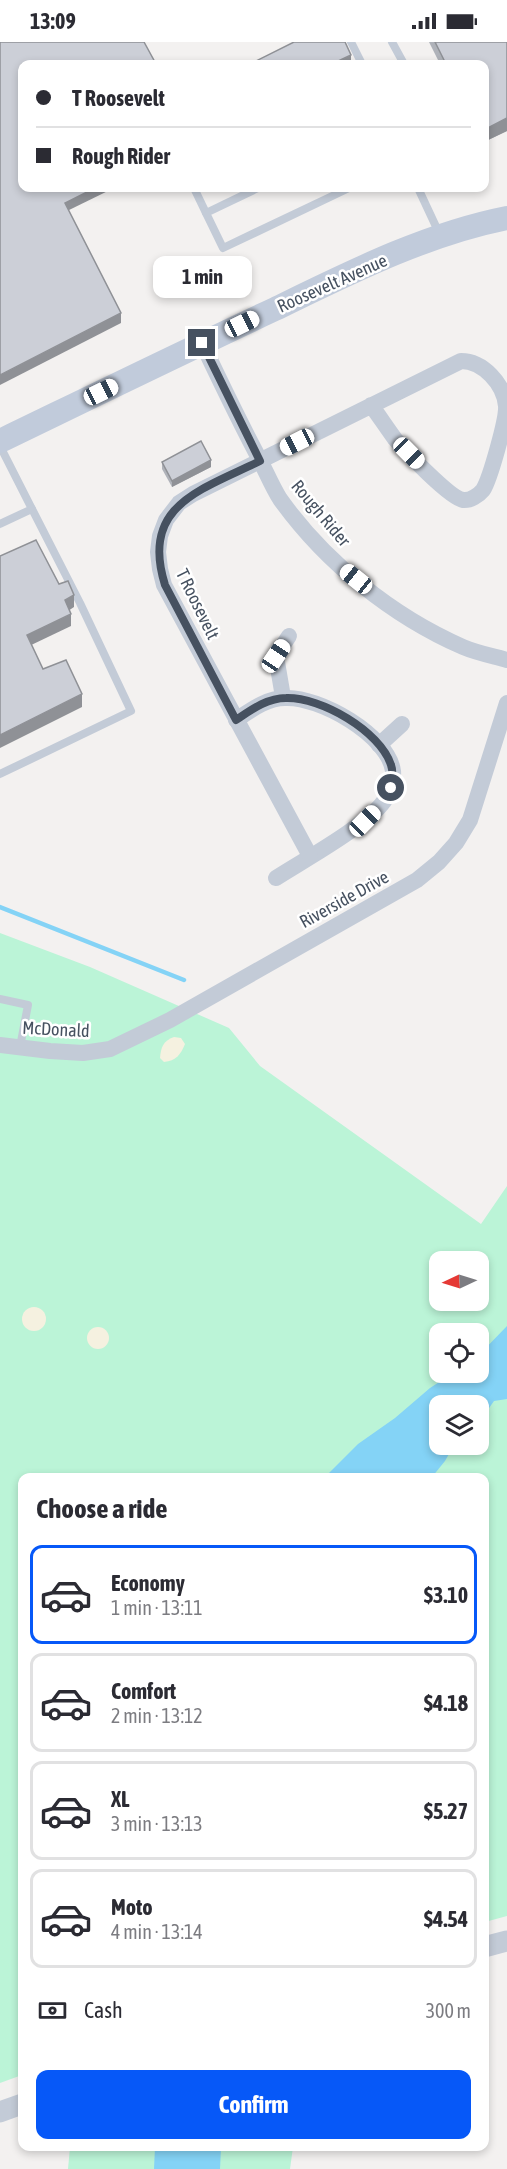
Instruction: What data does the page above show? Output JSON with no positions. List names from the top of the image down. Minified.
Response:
{"streets":{"main road":["Roosevelt Avenue"],"street":["Rough Rider","T Roosevelt","Riverside Drive","McDonald"]},"crossings":[["Roosevelt Avenue","Rough Rider"],["Rough Rider","T Roosevelt"],["Riverside Drive","McDonald"]],"north":"left","page":{"status":"13:09","banner":["T Roosevelt","Rough Rider"],"bubble":"1 min","heading":"Choose a ride","list":[{"name":"Economy","note":"1 min · 13:11","value":"$3.10"},{"name":"Comfort","note":"2 min · 13:12","value":"$4.18"},{"name":"XL","note":"3 min · 13:13","value":"$5.27"},{"name":"Moto","note":"4 min · 13:14","value":"$4.54"}],"pay":["Cash","300 m"],"buttons":"Confirm"}}
